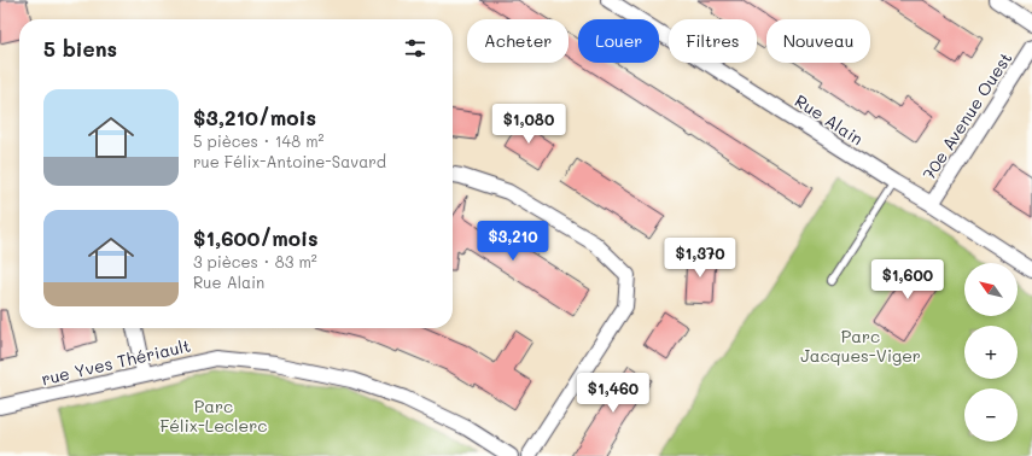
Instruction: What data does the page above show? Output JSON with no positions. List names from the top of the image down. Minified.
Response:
{"streets":{"street":["70e Avenue Ouest","Rue Alain","rue Yves Thériault"]},"crossings":[["70e Avenue Ouest","Rue Alain"]],"parks":["Parc Jacques-Viger","Parc Félix-Leclerc"],"north":"top left","page":{"chip":["Acheter","Louer","Filtres","Nouveau"],"heading":"5 biens","list":[{"name":"$3,210/mois","note":"5 pièces · 148 m² · rue Félix-Antoine-Savard"},{"name":"$1,600/mois","note":"3 pièces · 83 m² · Rue Alain"}],"price":["$1,080","$3,210","$1,370","$1,600","$1,460"],"map_buttons":["+","−"]}}
